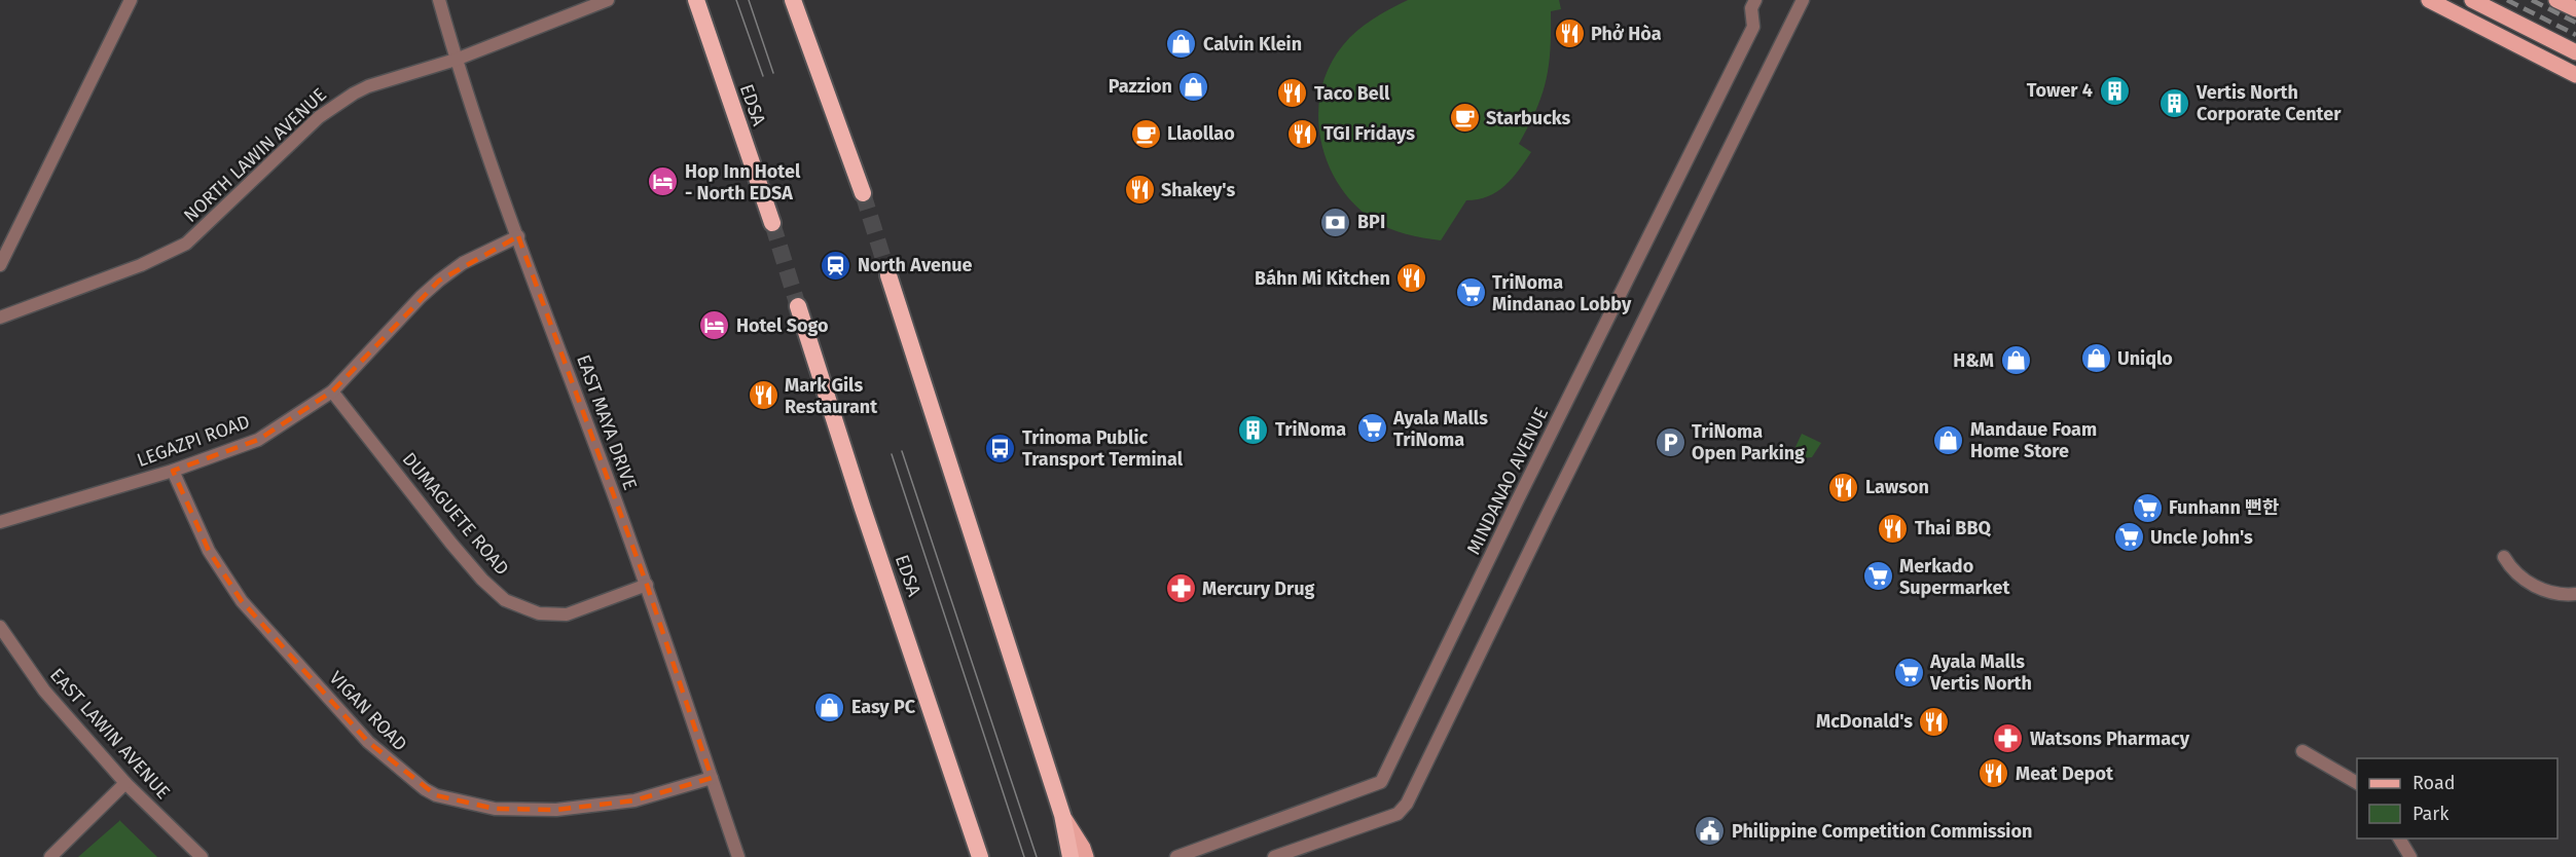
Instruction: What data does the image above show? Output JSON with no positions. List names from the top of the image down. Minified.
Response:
{"streets":{"highway":["EDSA"],"street":["NORTH LAWIN AVENUE","EAST MAYA DRIVE","LEGAZPI ROAD","MINDANAO AVENUE","DUMAGUETE ROAD","VIGAN ROAD","EAST LAWIN AVENUE"]},"crossings":[["NORTH LAWIN AVENUE","EAST MAYA DRIVE"],["EAST MAYA DRIVE","LEGAZPI ROAD"],["EAST MAYA DRIVE","DUMAGUETE ROAD"],["EAST MAYA DRIVE","VIGAN ROAD"],["LEGAZPI ROAD","DUMAGUETE ROAD"],["LEGAZPI ROAD","VIGAN ROAD"]],"places":{"restaurant":["Phở Hòa","Taco Bell","TGI Fridays","Shakey's","Báhn Mi Kitchen","Mark Gils Restaurant","Lawson","Thai BBQ","McDonald's","Meat Depot"],"shop":["Calvin Klein","Pazzion","Uniqlo","H&M","Mandaue Foam Home Store","Easy PC"],"building":["Tower 4","Vertis North Corporate Center","TriNoma"],"cafe":["Starbucks","Llaollao"],"hotel":["Hop Inn Hotel - North EDSA","Hotel Sogo"],"bank":["BPI"],"station":["North Avenue"],"supermarket":["TriNoma Mindanao Lobby","Ayala Malls TriNoma","Funhann 뻔한","Uncle John's","Merkado Supermarket","Ayala Malls Vertis North"],"parking":["TriNoma Open Parking"],"bus stop":["Trinoma Public Transport Terminal"],"pharmacy":["Mercury Drug","Watsons Pharmacy"],"public building":["Philippine Competition Commission"]},"legend":["Road","Park"]}
